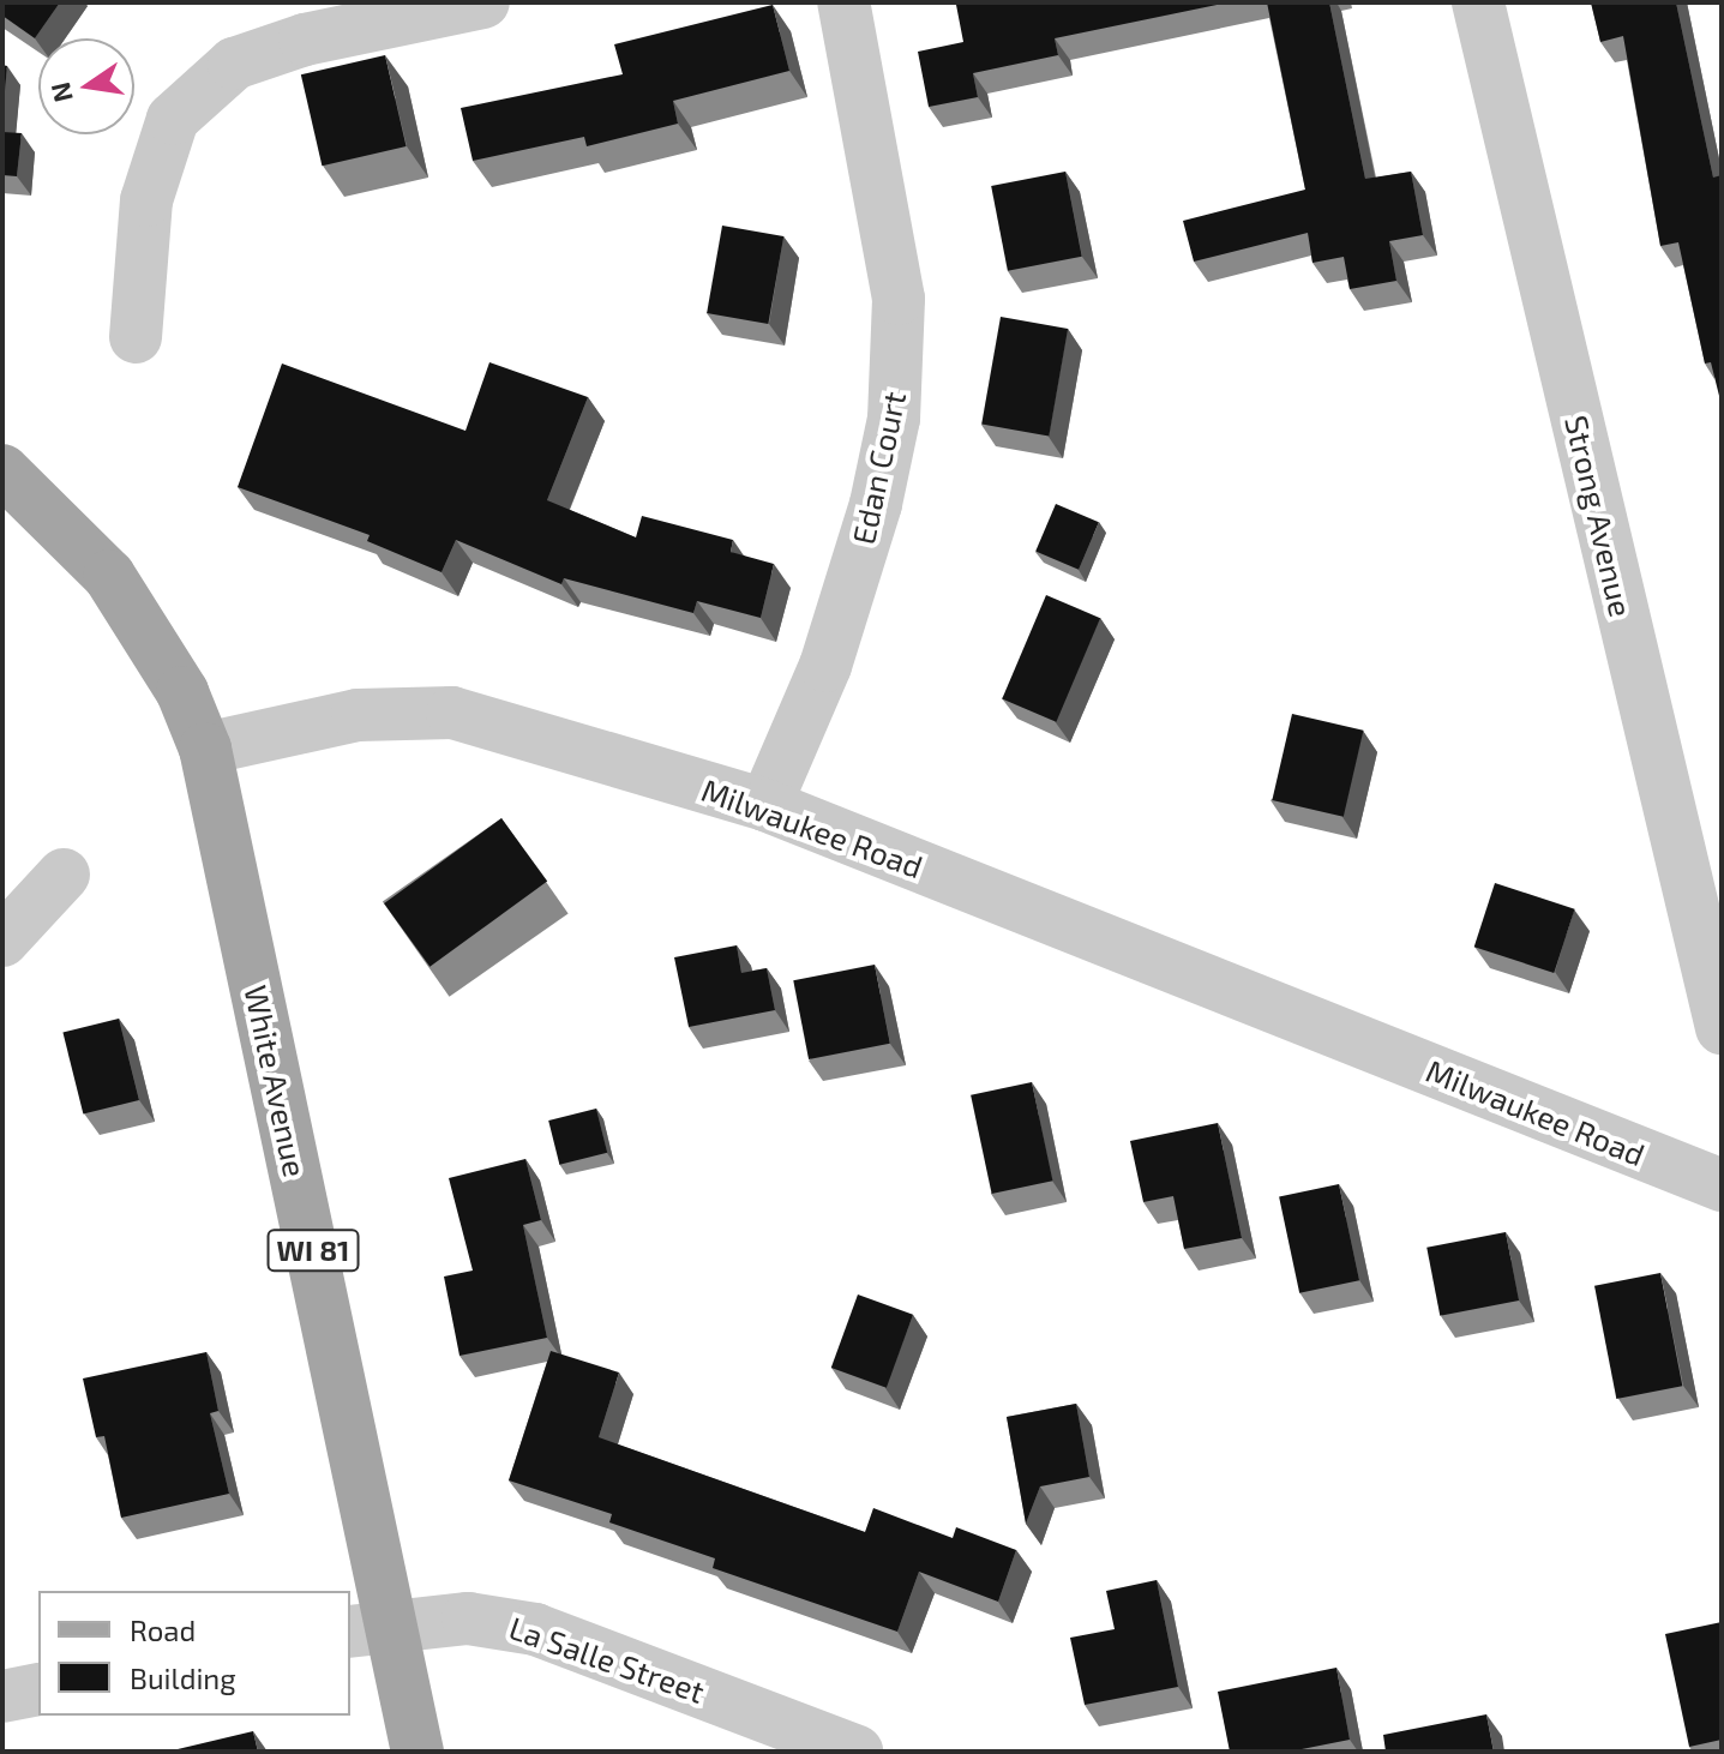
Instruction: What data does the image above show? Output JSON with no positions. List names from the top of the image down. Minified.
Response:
{"streets":{"main road":["White Avenue","WI 81"],"street":["Edan Court","Strong Avenue","Milwaukee Road","La Salle Street"]},"crossings":[["Edan Court","Milwaukee Road"],["Milwaukee Road","White Avenue"],["Milwaukee Road","WI 81"],["White Avenue","WI 81"],["White Avenue","La Salle Street"]],"legend":["Road","Building"],"north":"left"}
